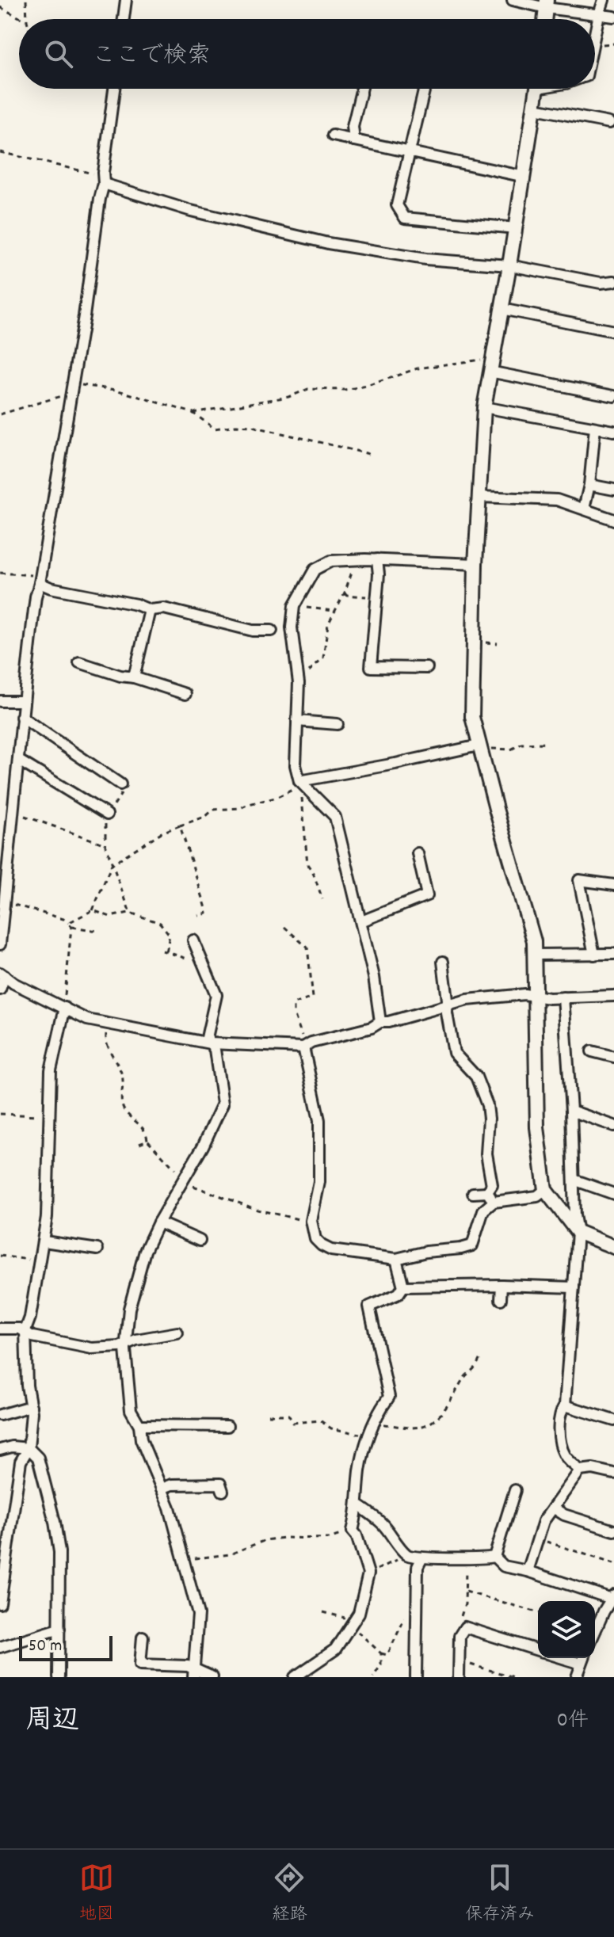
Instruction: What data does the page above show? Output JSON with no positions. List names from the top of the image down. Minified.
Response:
{"scale_bar":"50 m","page":{"search":"ここで検索","scale":"50 m","heading":["周辺","0件"],"nav":["地図","経路","保存済み"]}}
